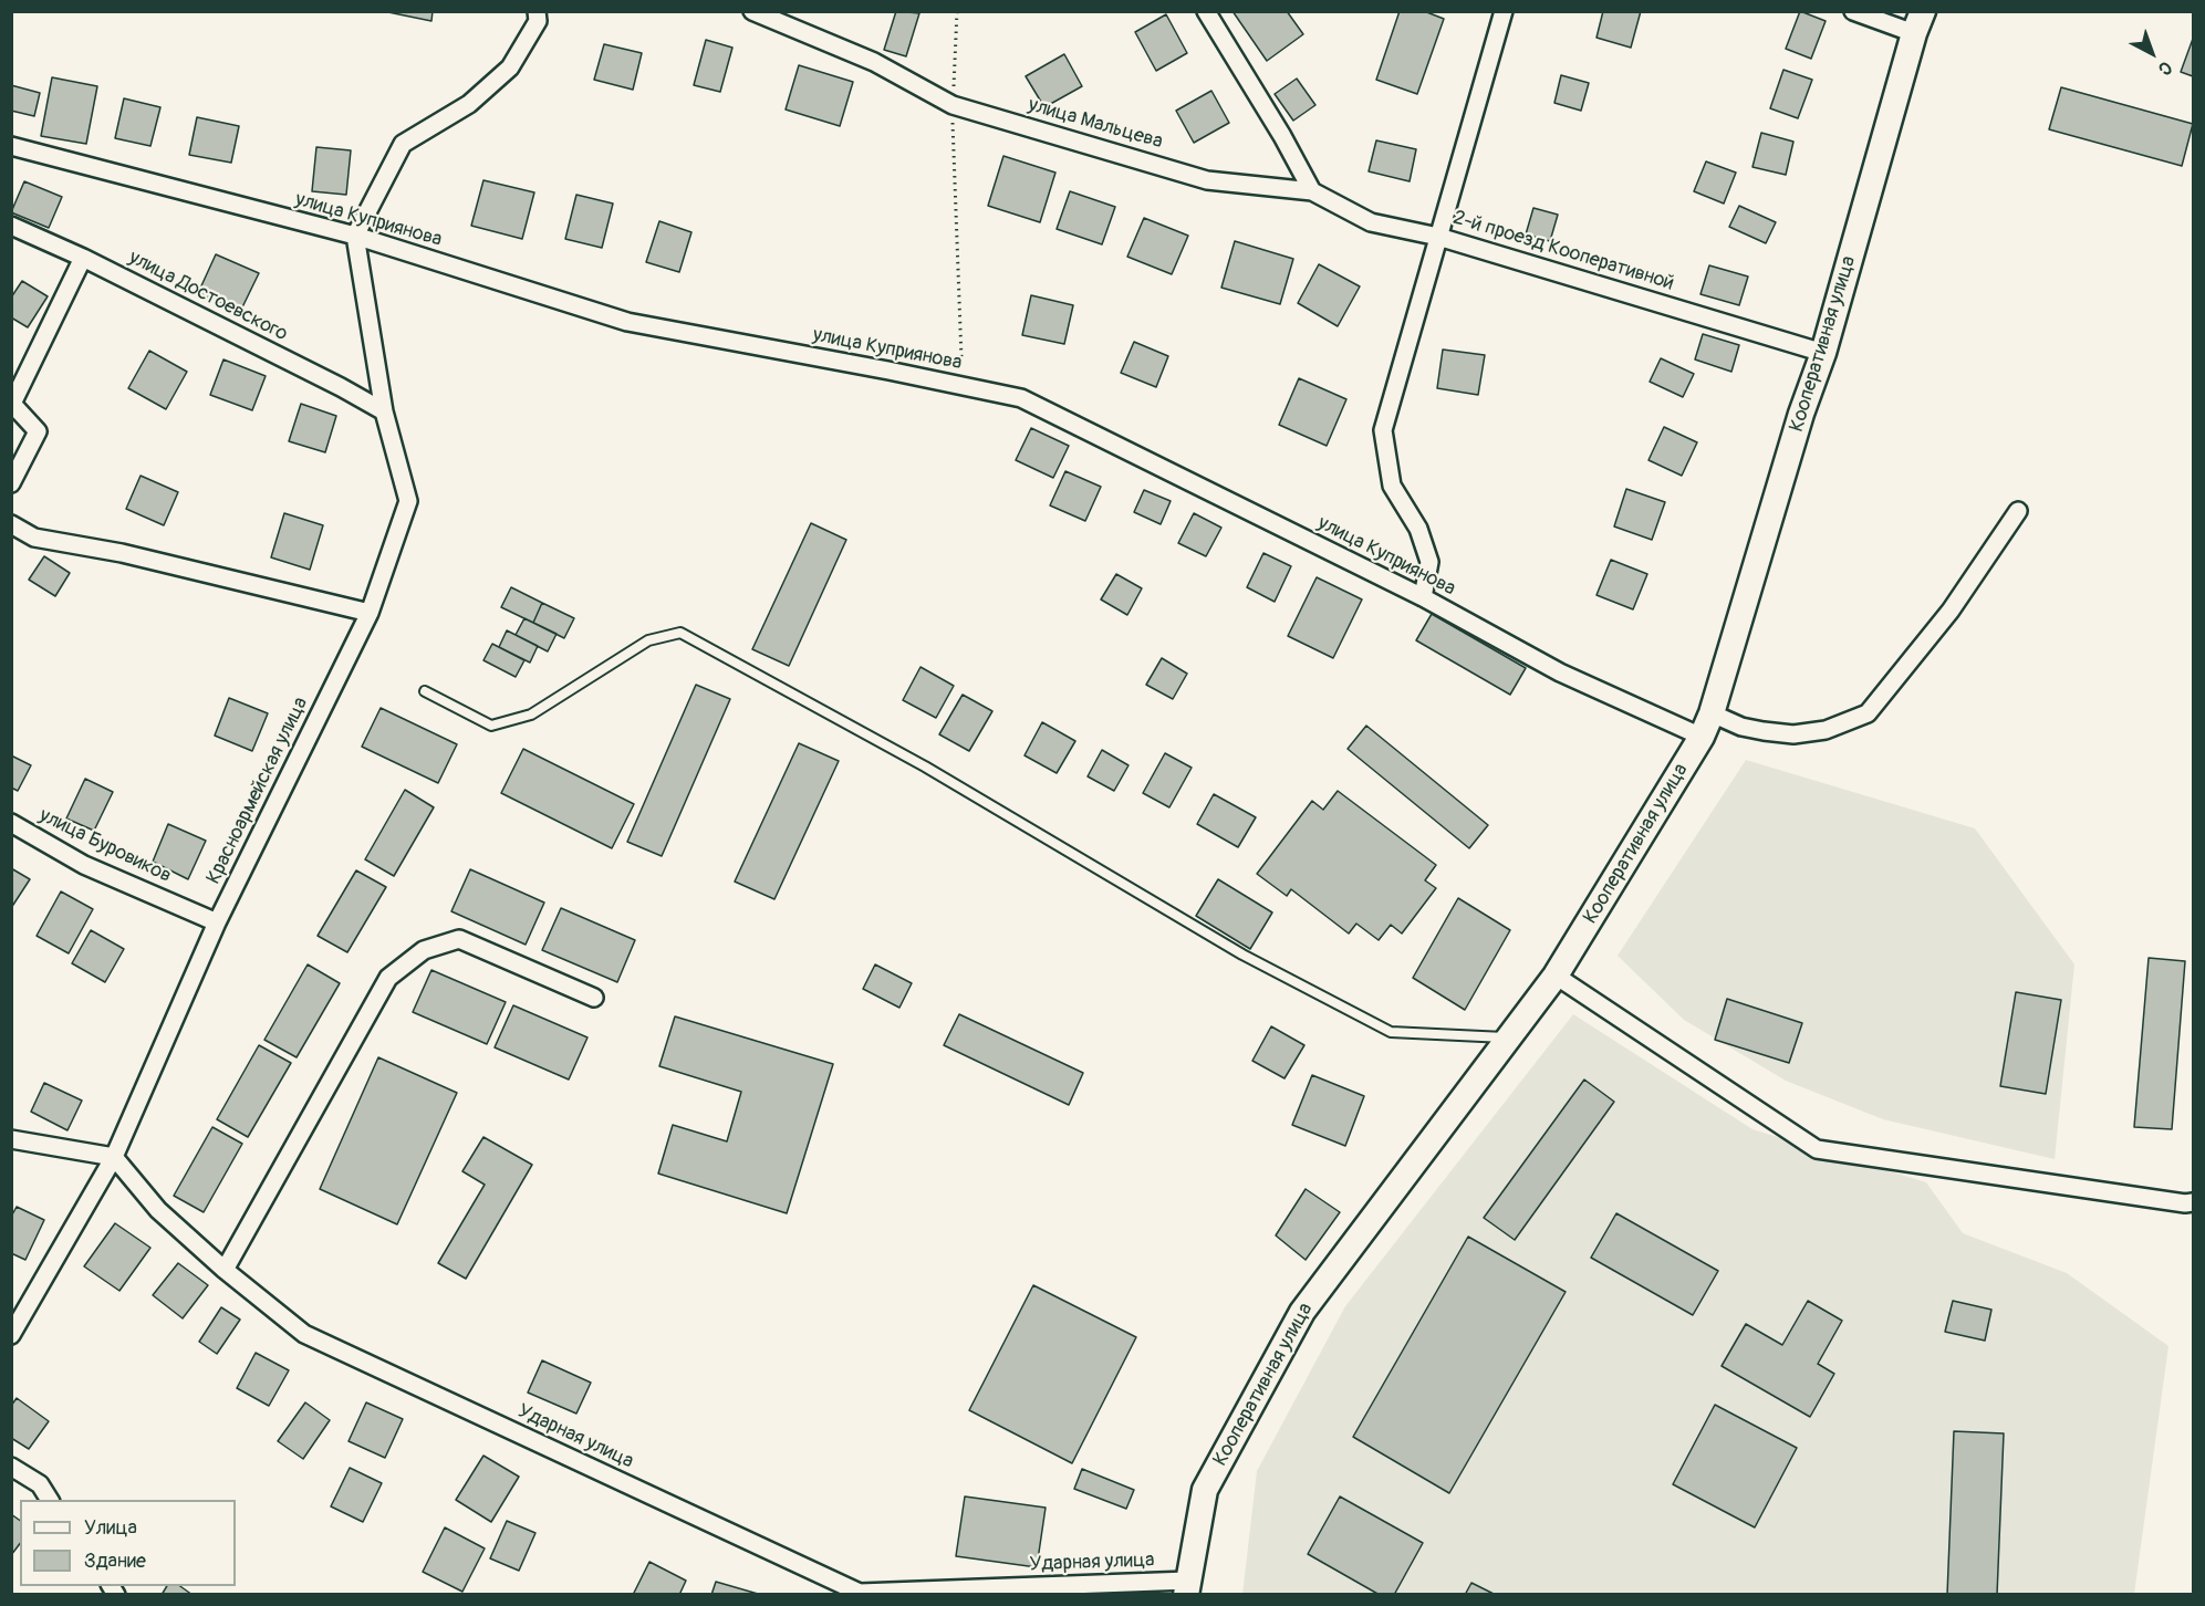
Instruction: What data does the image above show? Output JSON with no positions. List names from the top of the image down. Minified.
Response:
{"streets":{"main road":["Кооперативная улица"],"street":["улица Мальцева","улица Куприянова","2-й проезд Кооперативной","улица Достоевского","Красноармейская улица","улица Буровиков","Ударная улица"]},"crossings":[["улица Мальцева","2-й проезд Кооперативной"],["улица Куприянова","Кооперативная улица"],["улица Куприянова","Красноармейская улица"],["2-й проезд Кооперативной","Кооперативная улица"],["улица Достоевского","Красноармейская улица"],["Кооперативная улица","Ударная улица"],["Красноармейская улица","улица Буровиков"],["Красноармейская улица","Ударная улица"]],"legend":["Улица","Здание"],"north":"bottom right"}
